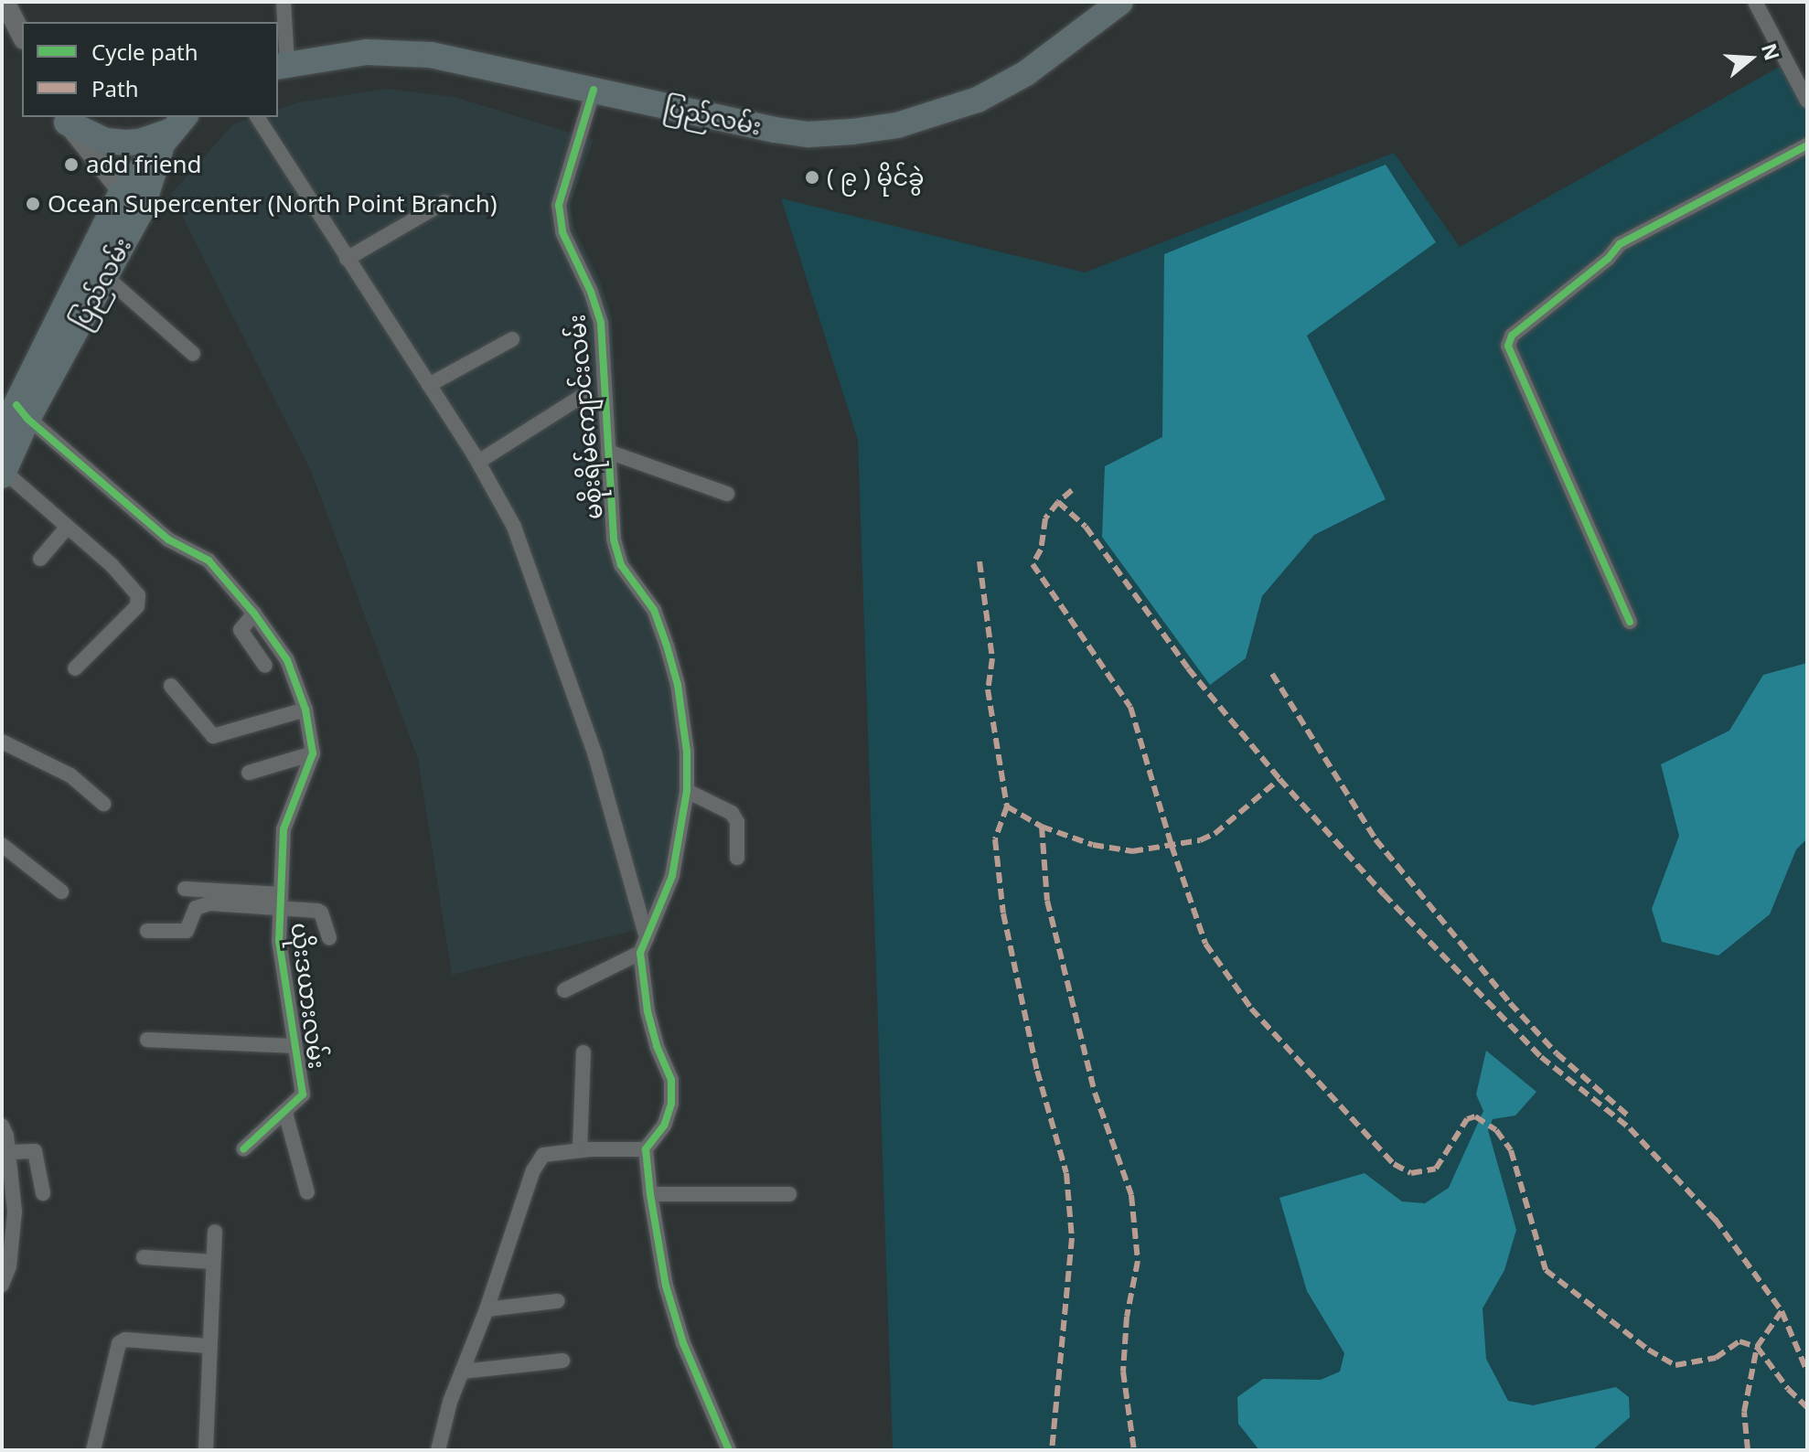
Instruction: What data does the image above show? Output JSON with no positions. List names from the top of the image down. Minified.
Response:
{"streets":{"highway":["ပြည်လမ်း"],"street":["မစိုးရိမ်ကျောင်းလမ်း","ယိုးဒယားလမ်း"]},"crossings":[["ပြည်လမ်း","မစိုးရိမ်ကျောင်းလမ်း"]],"places":["add friend","( ၉ ) မိုင်ခွဲ","Ocean Supercenter (North Point Branch)"],"legend":["Cycle path","Path"],"north":"right"}
